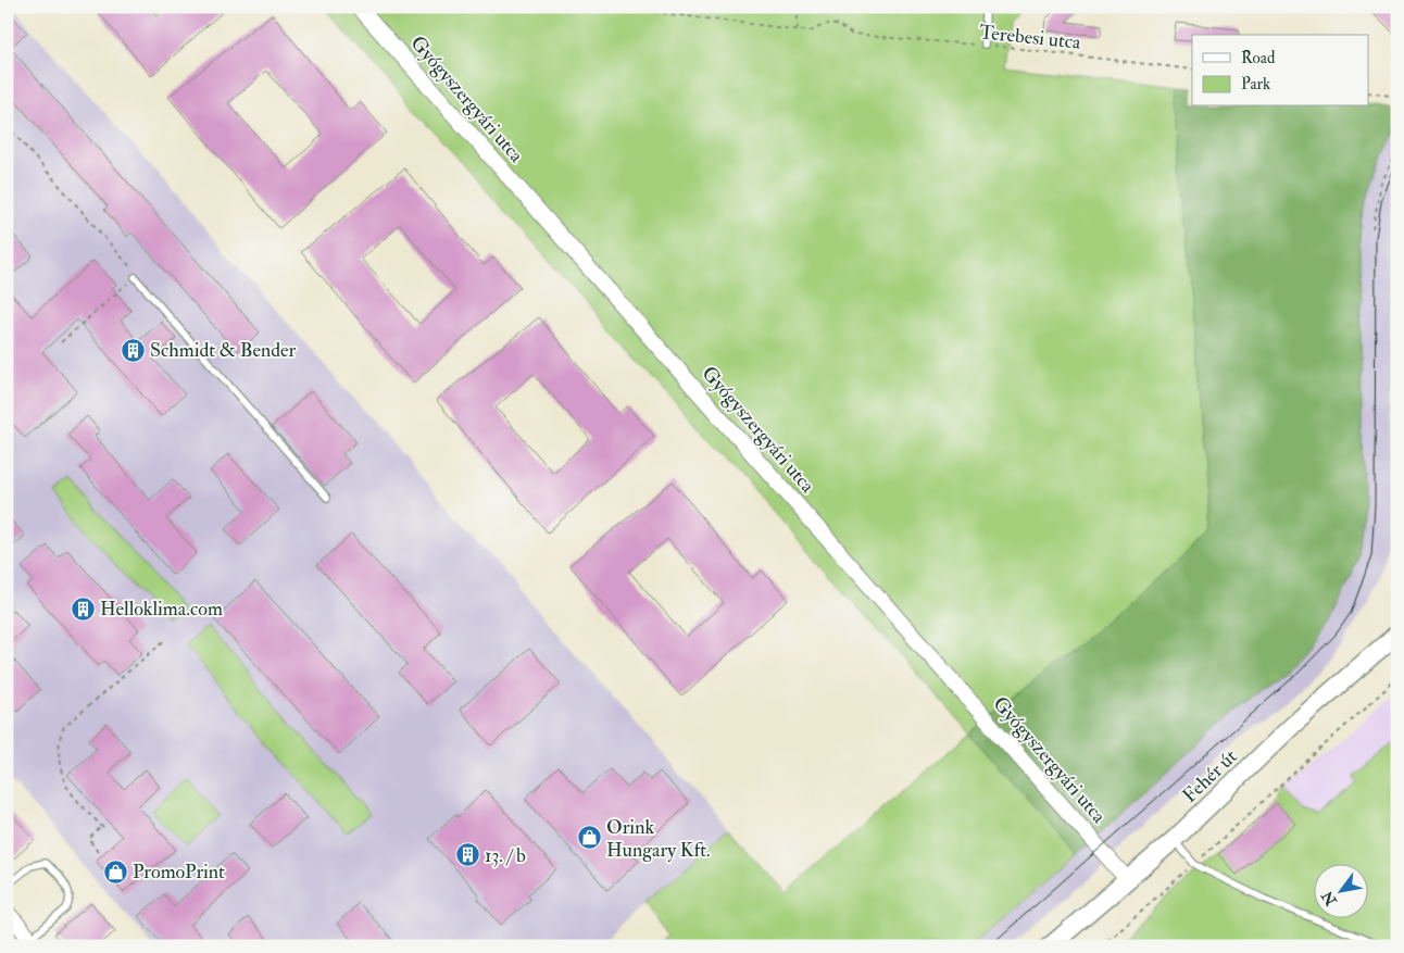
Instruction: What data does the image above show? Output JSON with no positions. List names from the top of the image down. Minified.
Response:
{"streets":{"main road":["Fehér út"],"street":["Gyógyszergyári utca"],"path":["Terebesi utca"]},"crossings":[["Gyógyszergyári utca","Fehér út"]],"places":{"building":["Schmidt & Bender","Helloklima.com","13. / b"],"shop":["Orink Hungary Kft.","PromoPrint"]},"legend":["Road","Park"],"north":"bottom left"}
